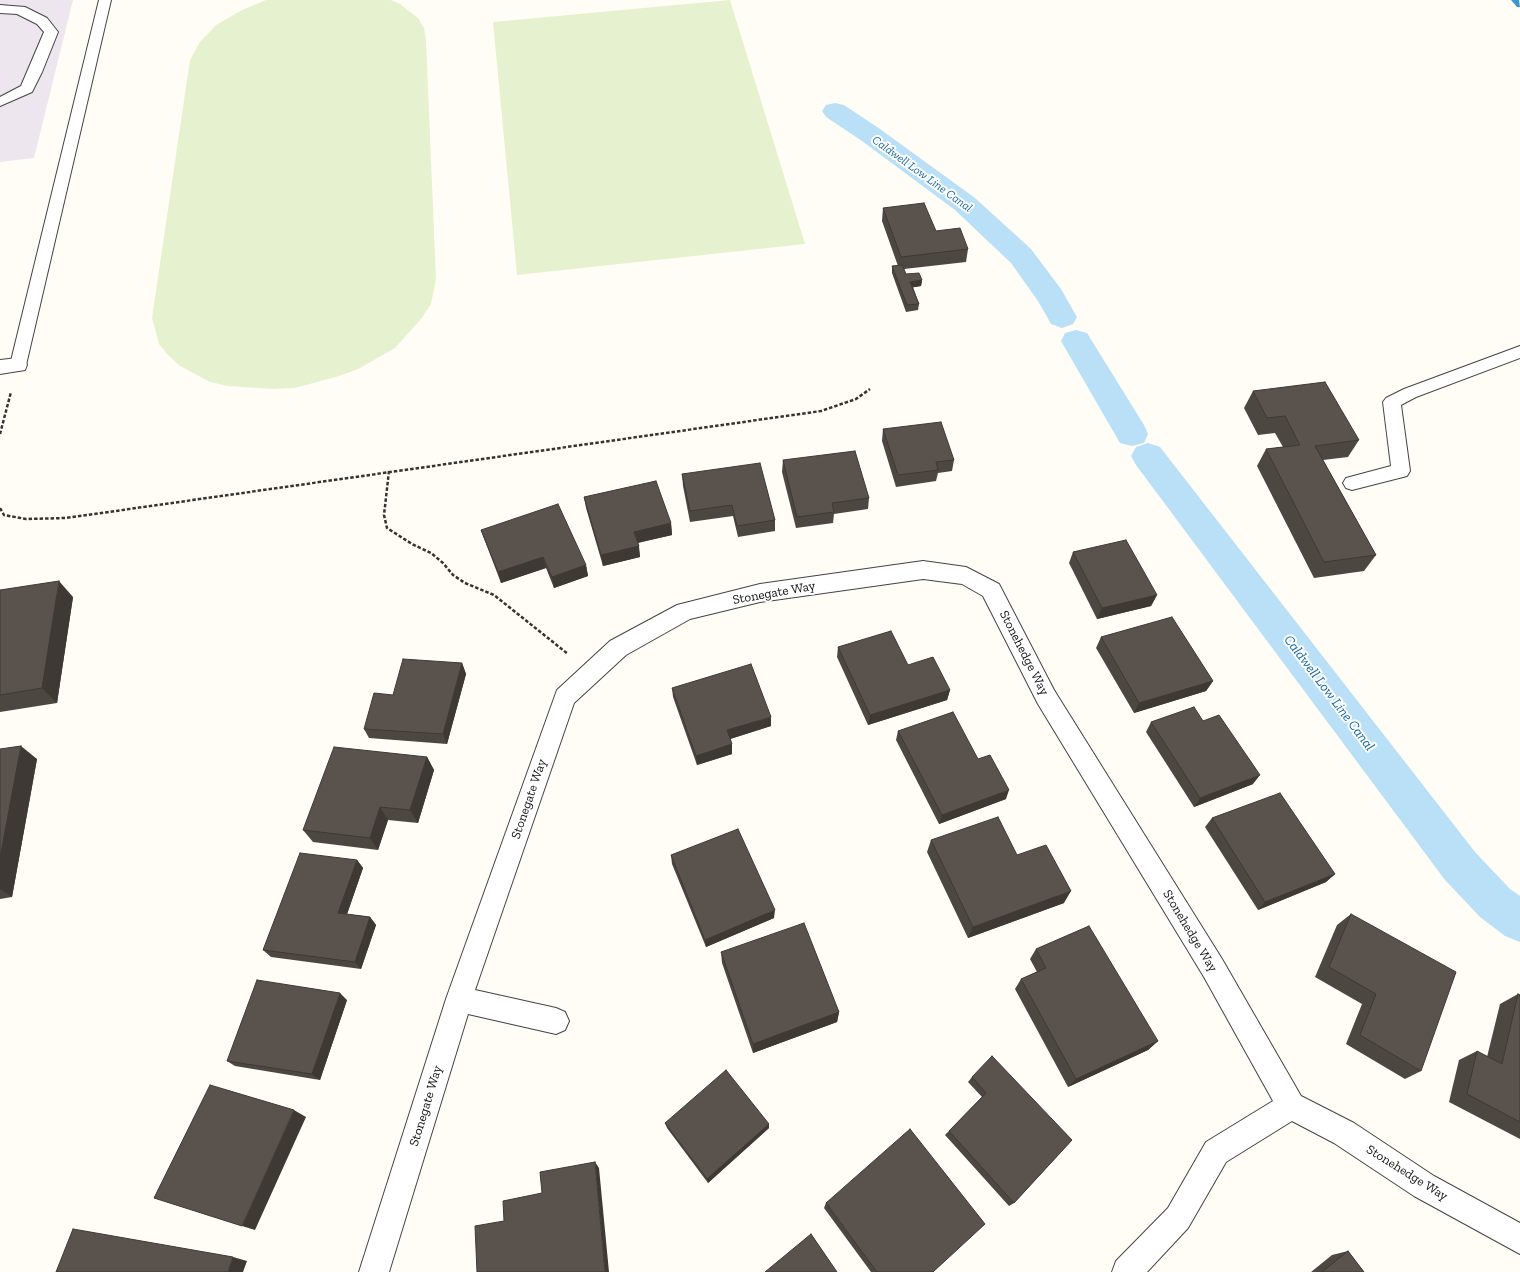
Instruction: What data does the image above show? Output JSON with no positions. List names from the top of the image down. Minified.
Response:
{"streets":{"street":["Stonegate Way","Stonehedge Way"]},"crossings":[["Stonegate Way","Stonehedge Way"]],"water":["Caldwell Low Line Canal"]}
